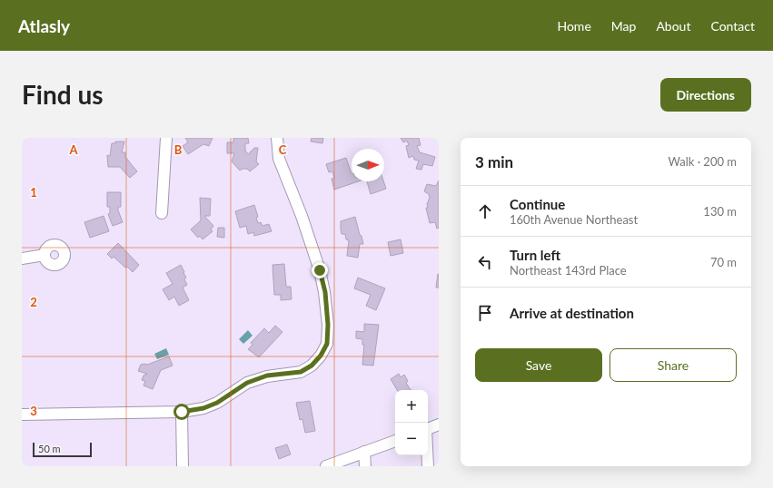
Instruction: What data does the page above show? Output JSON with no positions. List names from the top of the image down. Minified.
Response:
{"scale_bar":"50 m","north":"right","page":{"header":"Atlasly","nav":["Home","Map","About","Contact"],"buttons":["Directions",["Save","Share"]],"title":"Find us","heading":["3 min","Walk · 200 m"],"list":[["Continue","160th Avenue Northeast","130 m"],["Turn left","Northeast 143rd Place","70 m"],"Arrive at destination"],"map_buttons":["+","−"],"scale":"50 m"},"grid":{"columns":["A","B","C"],"rows":["1","2","3"]}}
